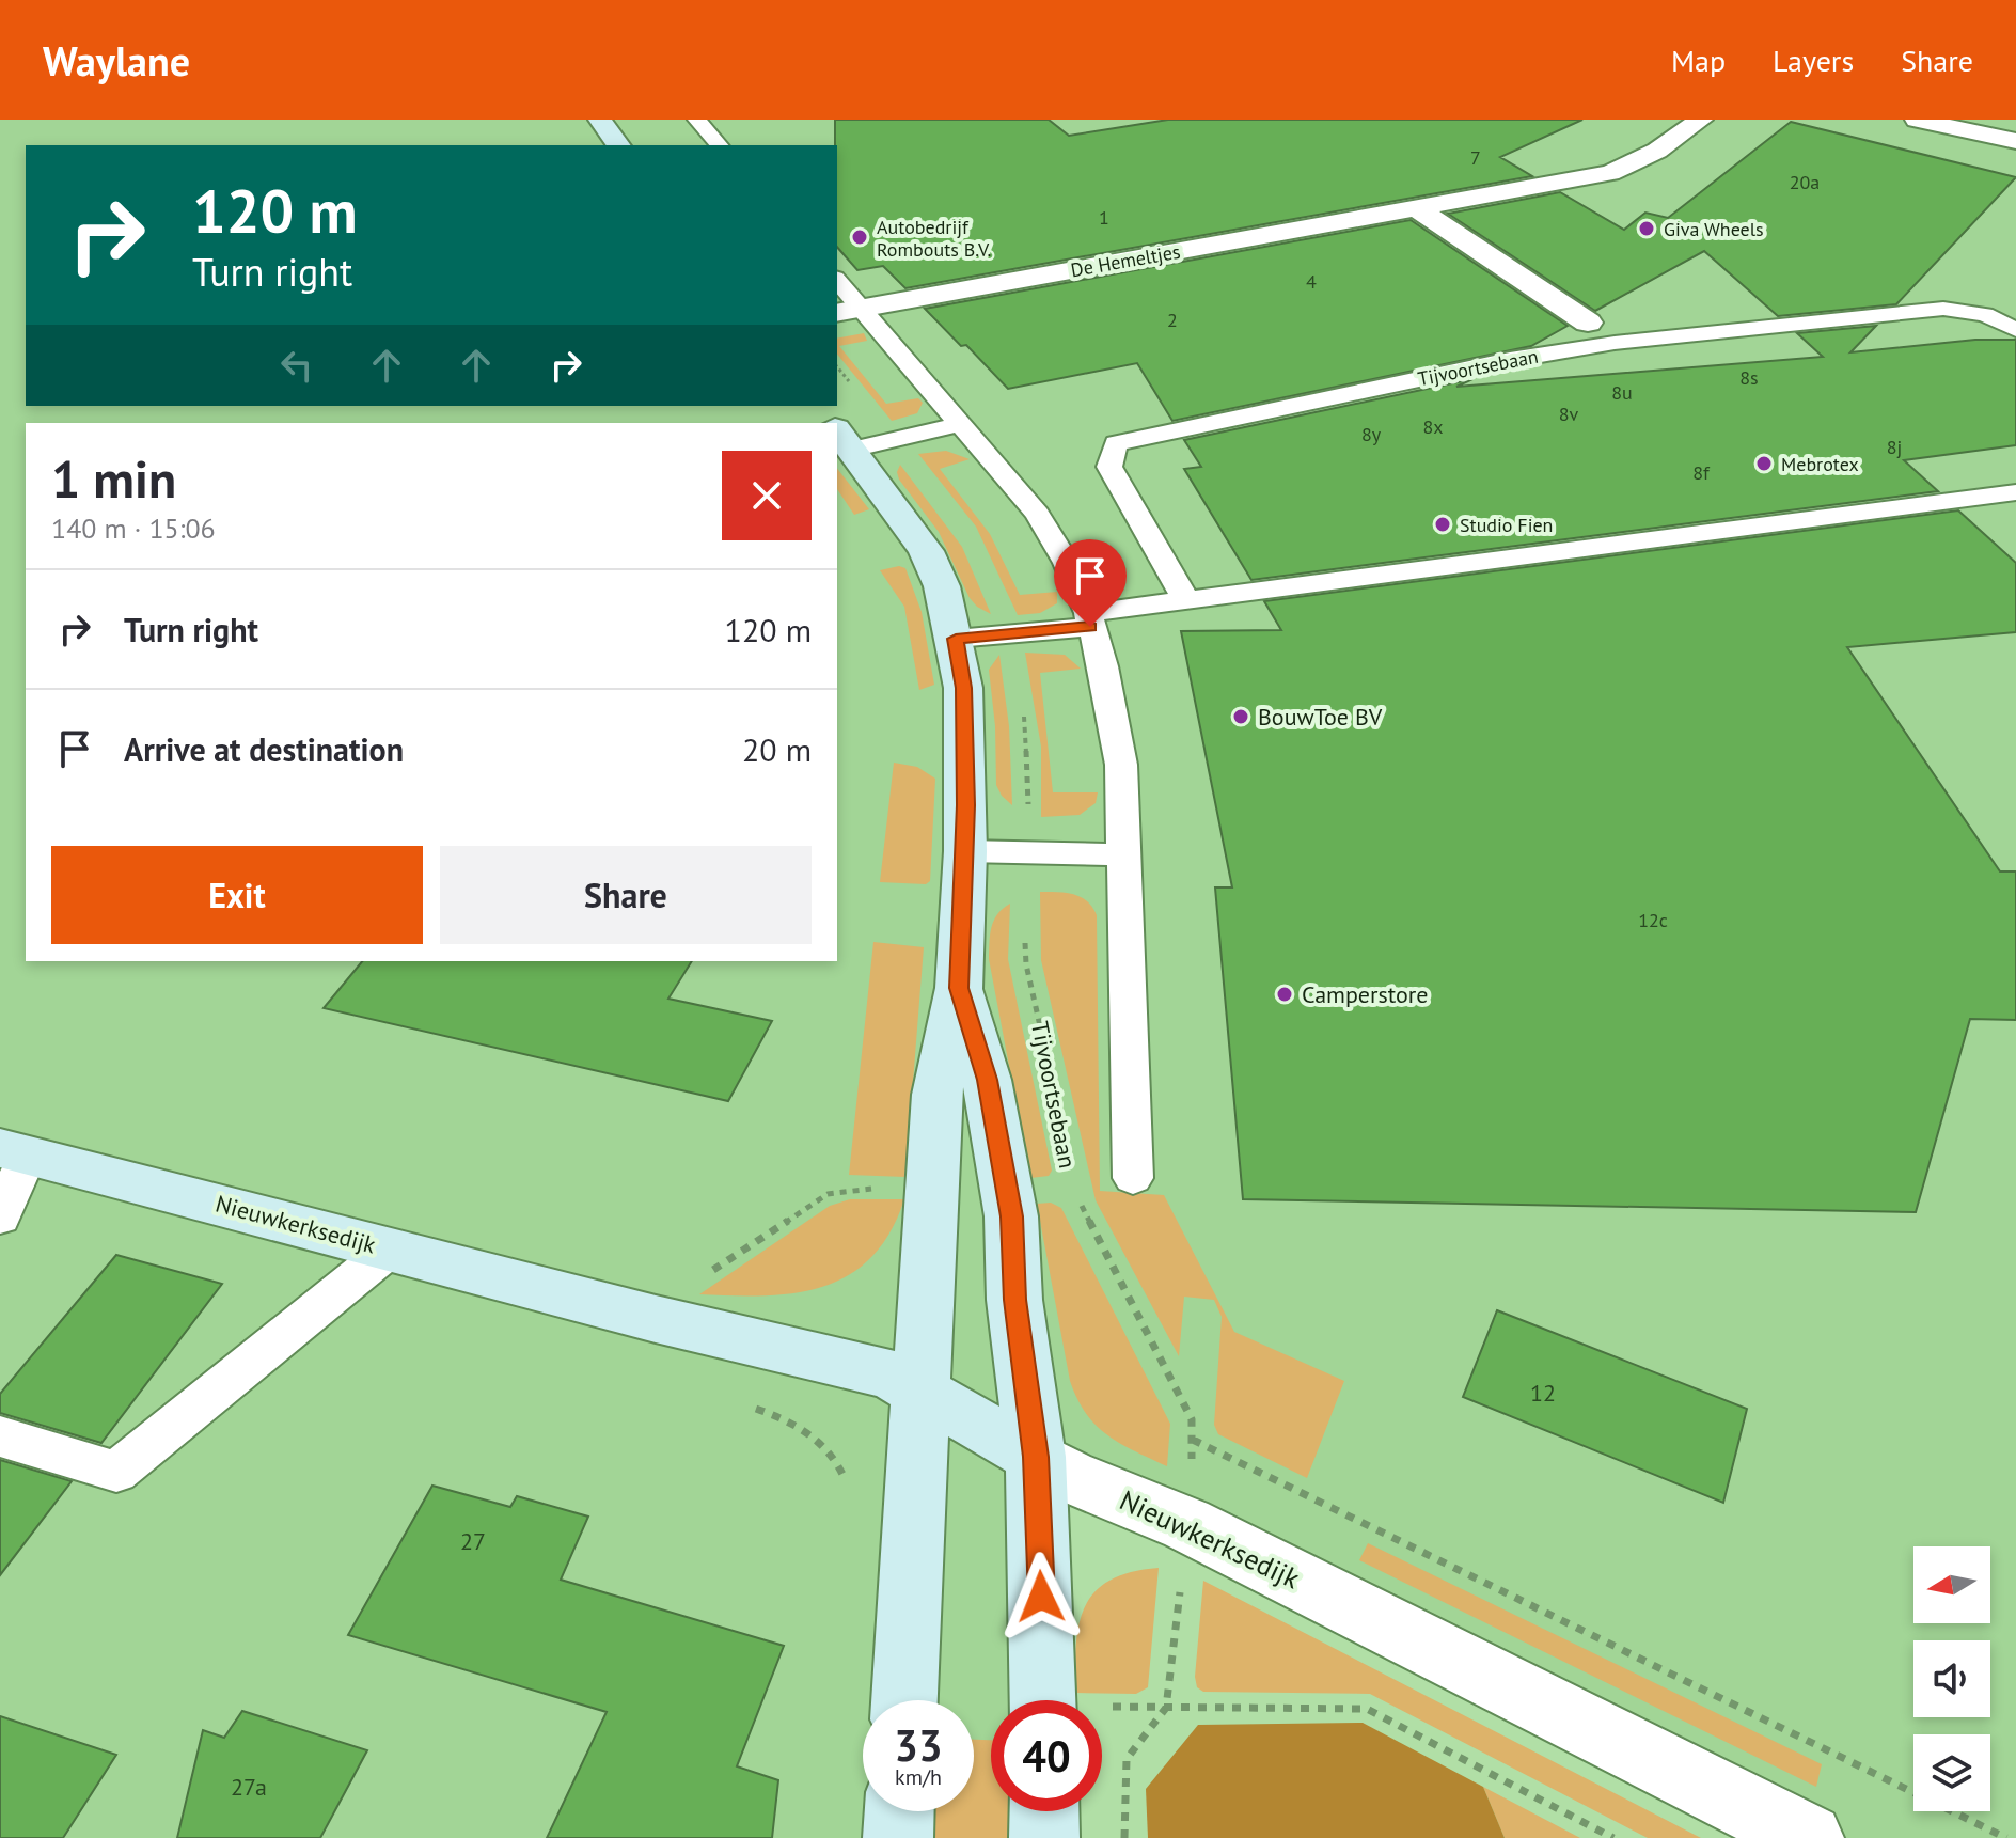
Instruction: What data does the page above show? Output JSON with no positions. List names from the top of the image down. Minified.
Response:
{"streets":{"street":["De Hemeltjes","Nieuwkerksedijk"],"lane":["Tijvoortsebaan"]},"crossings":[["Tijvoortsebaan","Nieuwkerksedijk"]],"places":["Giva Wheels","Autobedrijf Rombouts B.V.","Mebrotex","Studio Fien","BouwToe BV","Camperstore"],"house_numbers":["7","20a","1","4","2","8s","8u","8v","8x","8y","8j","8f","12c","12","27","27a"],"north":"left","page":{"header":"Waylane","nav":["Map","Layers","Share"],"turn":["120 m","Turn right"],"heading":["1 min","140 m · 15:06"],"list":[{"name":"Turn right","value":"120 m"},{"name":"Arrive at destination","value":"20 m"}],"buttons":["Exit","Share"],"speed":"33 km/h","limit":"40"}}
